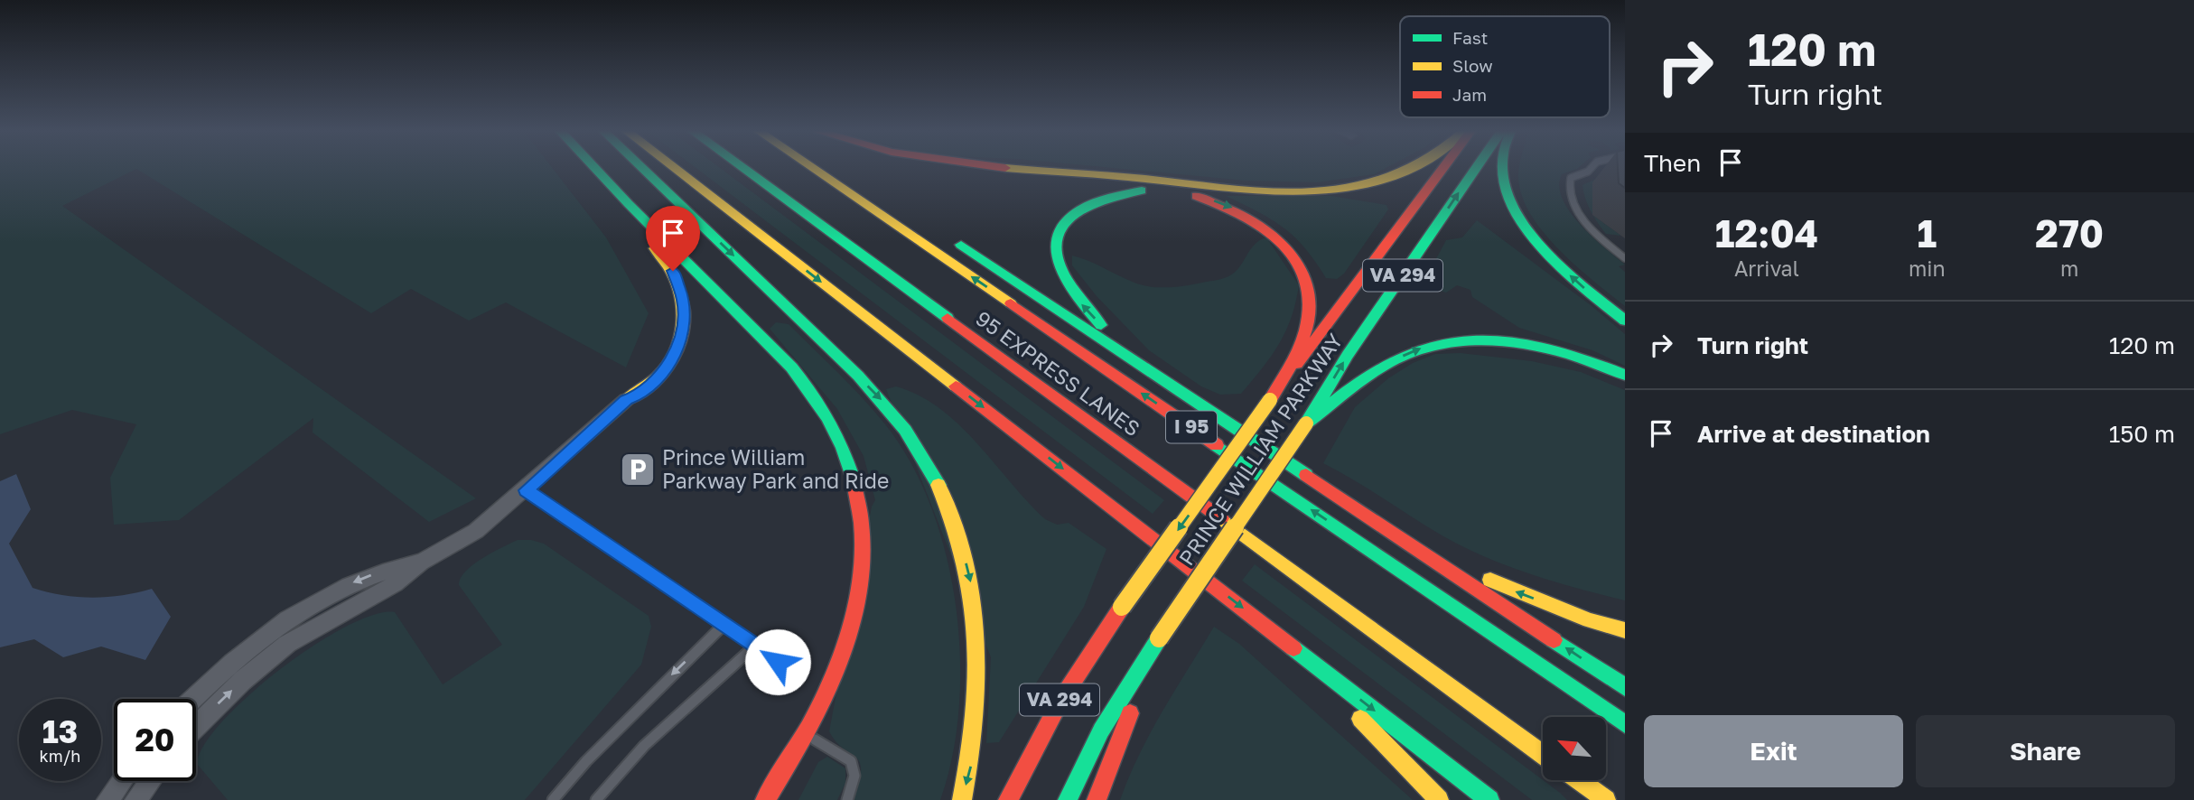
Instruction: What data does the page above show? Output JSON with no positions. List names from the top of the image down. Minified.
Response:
{"streets":{"main road":["VA 294","95 EXPRESS LANES","I 95","PRINCE WILLIAM PARKWAY"]},"places":{"parking":["Prince William Parkway Park and Ride"]},"legend":["Fast","Slow","Jam"],"north":"top left","page":{"turn":["120 m","Turn right"],"then":"Then","eta":["12:04","Arrival","1","min","270","m"],"list":[{"name":"Turn right","value":"120 m"},{"name":"Arrive at destination","value":"150 m"}],"speed":"13 km/h","limit":"20","buttons":["Exit","Share"]}}
